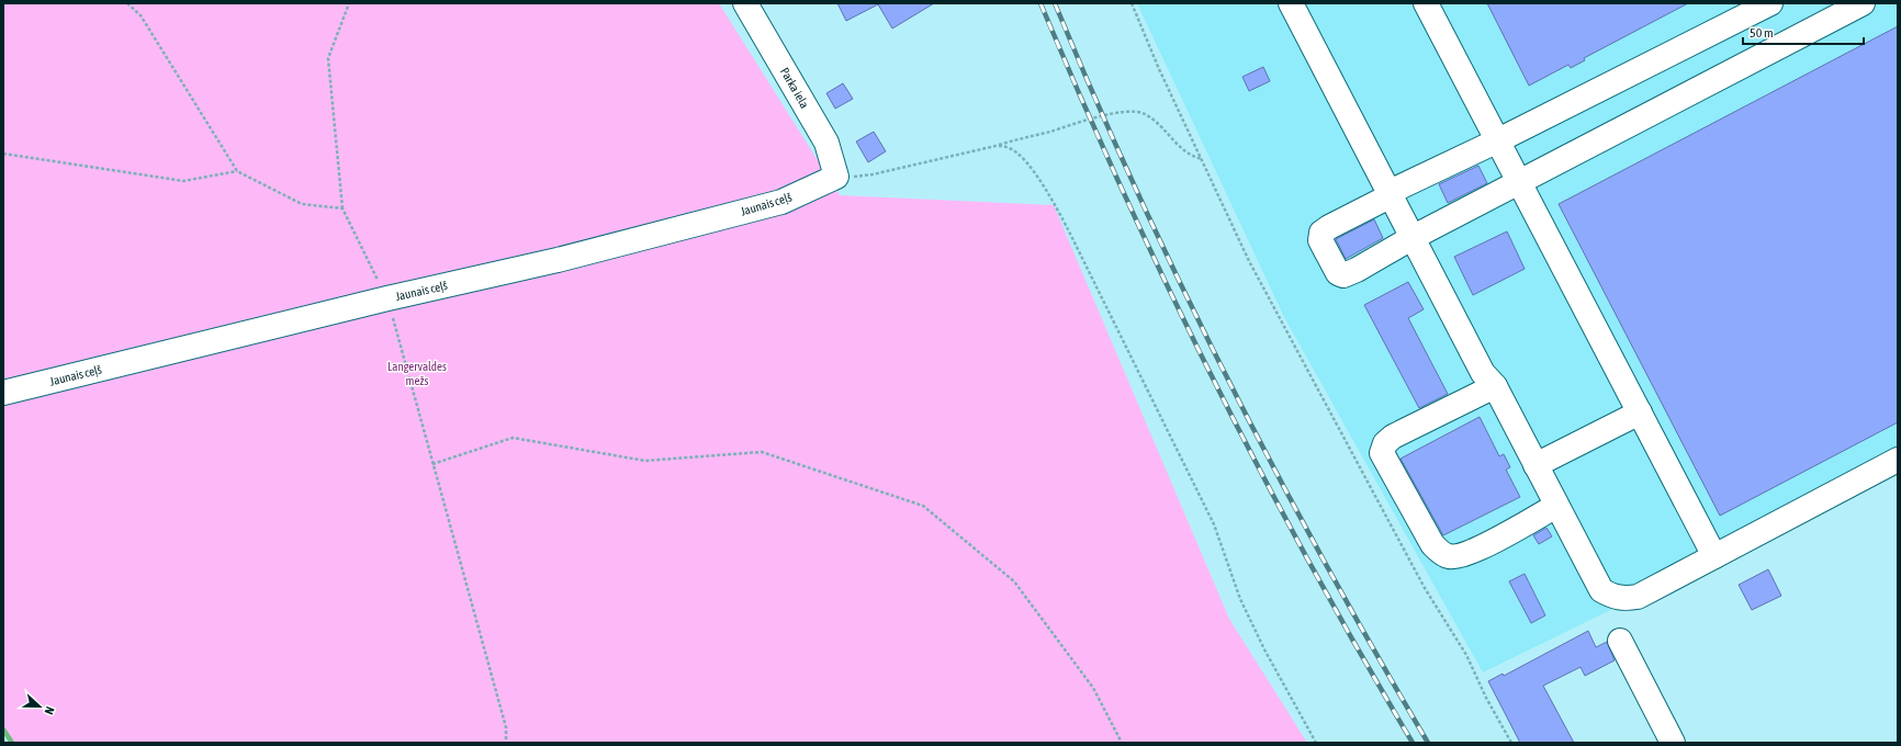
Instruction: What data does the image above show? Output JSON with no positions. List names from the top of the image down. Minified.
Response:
{"streets":{"street":["Parka iela","Jaunais ceļš"]},"crossings":[["Parka iela","Jaunais ceļš"]],"parks":["Langervaldes mežs"],"scale_bar":"50 m","north":"right"}
